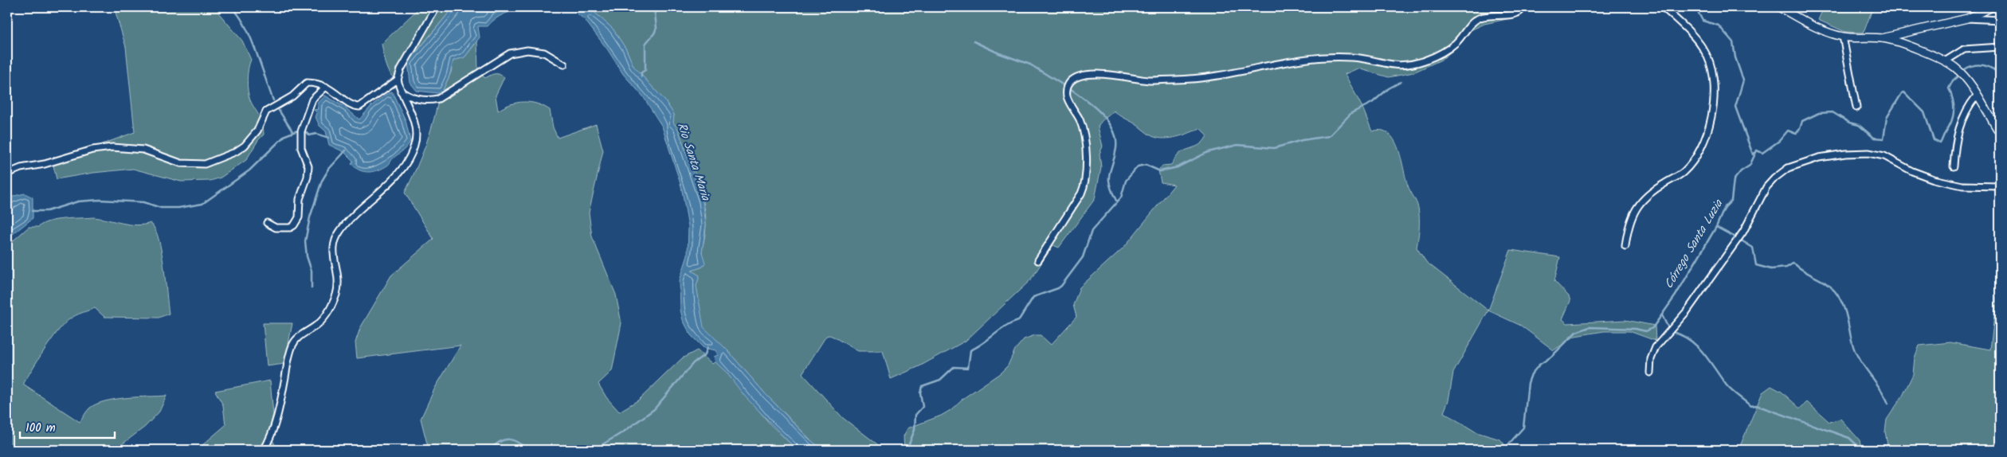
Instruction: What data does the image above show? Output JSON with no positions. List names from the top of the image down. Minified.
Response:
{"water":["Rio Santa Maria","Córrego Santa Luzia"],"scale_bar":"100 m"}
